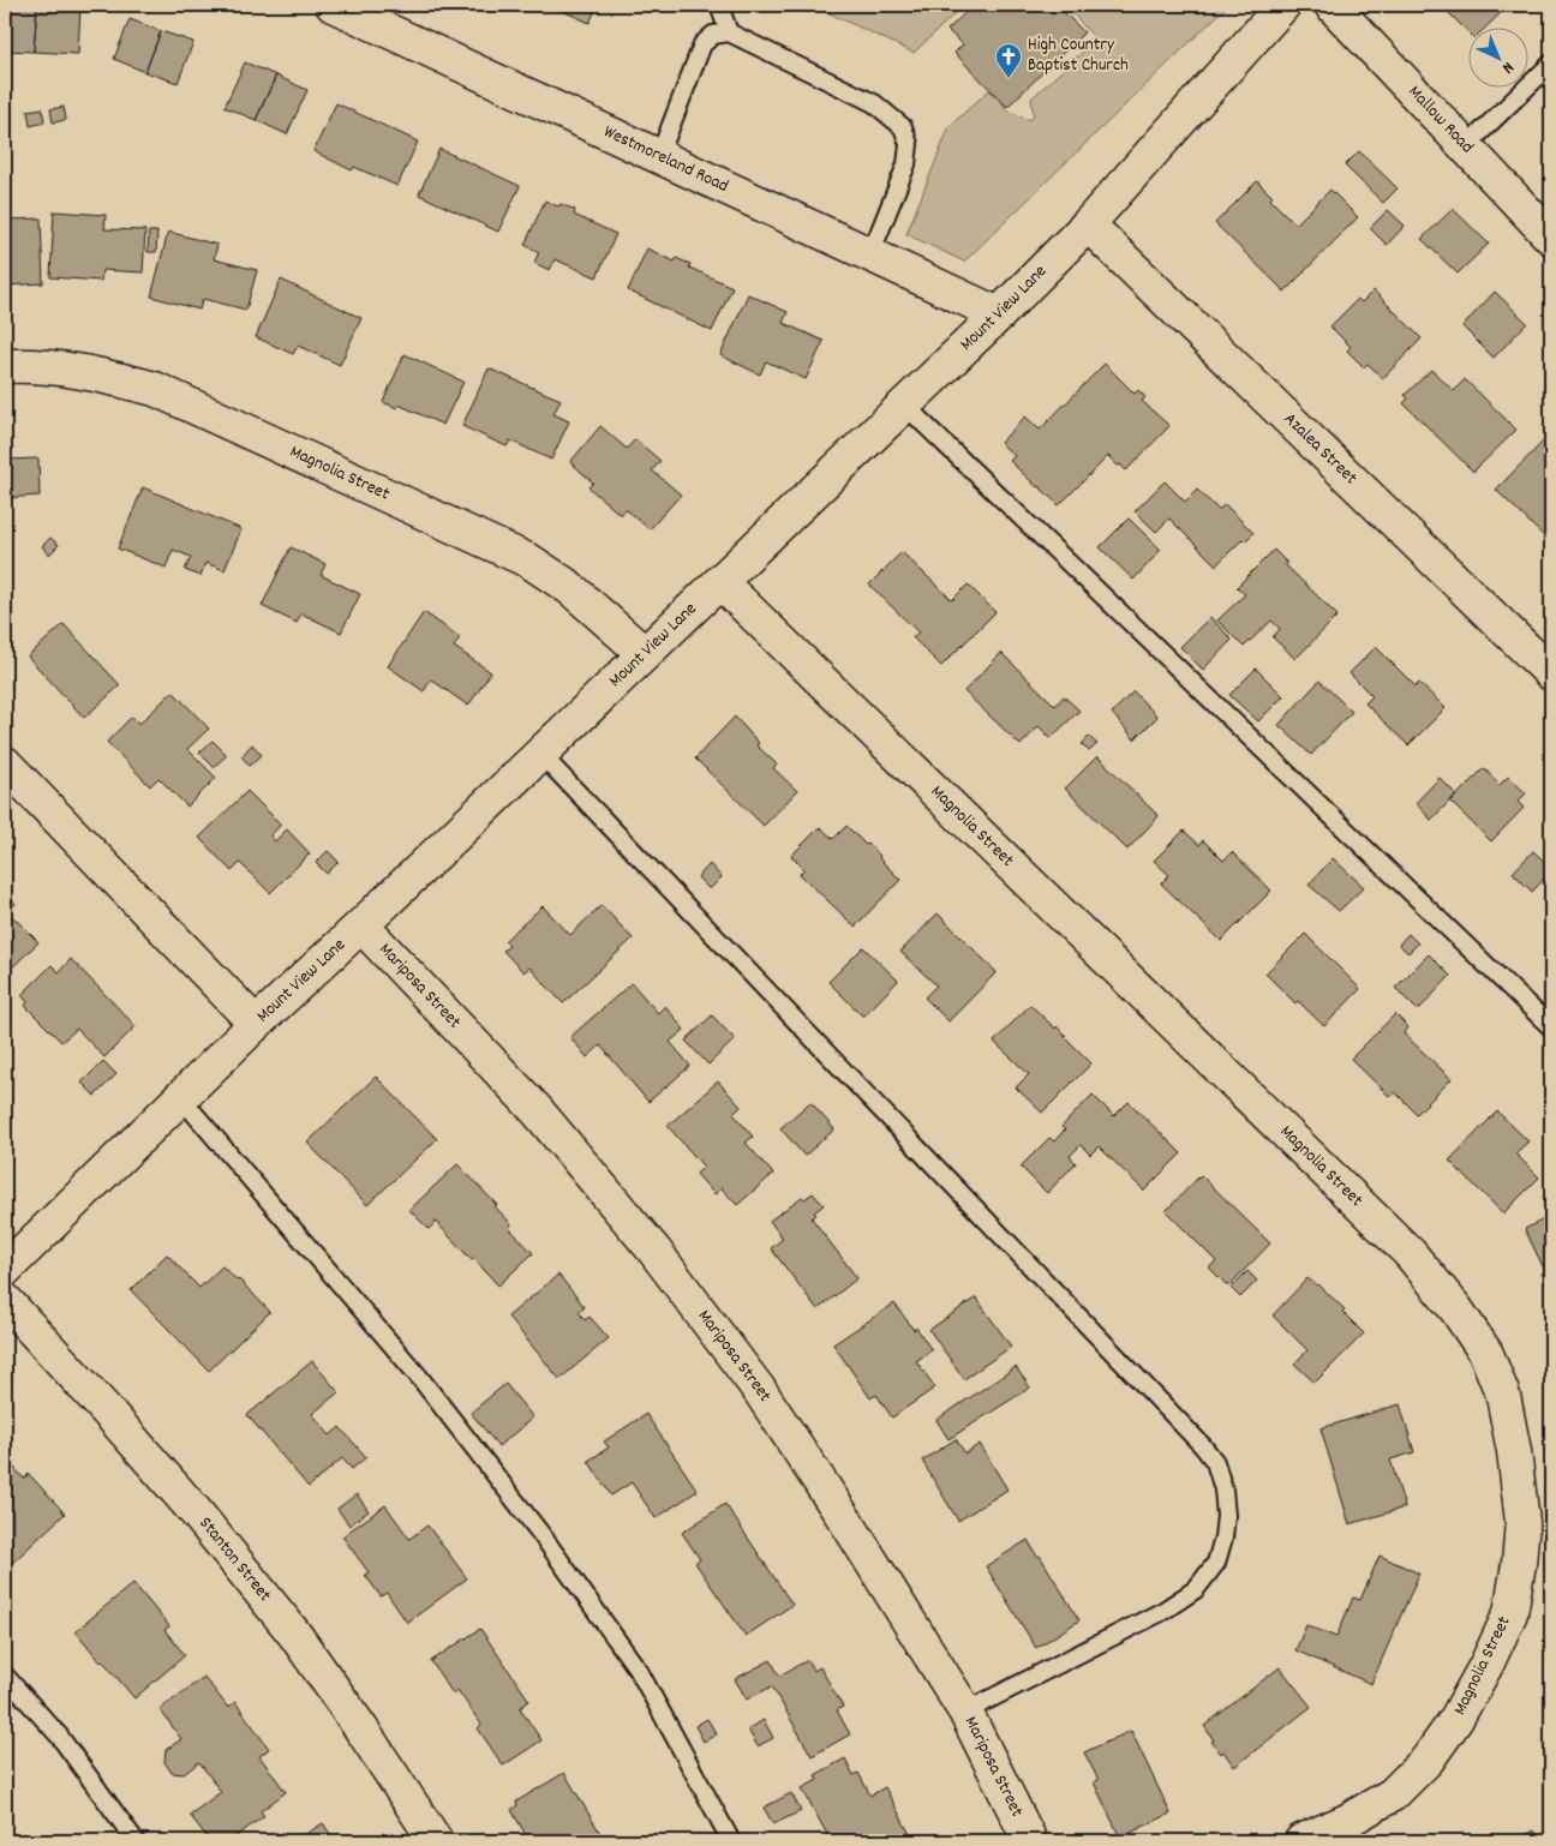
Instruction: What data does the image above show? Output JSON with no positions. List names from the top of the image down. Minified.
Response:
{"streets":{"street":["Mallow Road","Westmoreland Road","Mount View Lane","Azalea Street","Magnolia Street","Mariposa Street","Stanton Street"]},"crossings":[["Westmoreland Road","Mount View Lane"],["Mount View Lane","Azalea Street"],["Mount View Lane","Magnolia Street"],["Mount View Lane","Mariposa Street"]],"places":{"church":["High Country Baptist Church"]},"north":"bottom right"}
